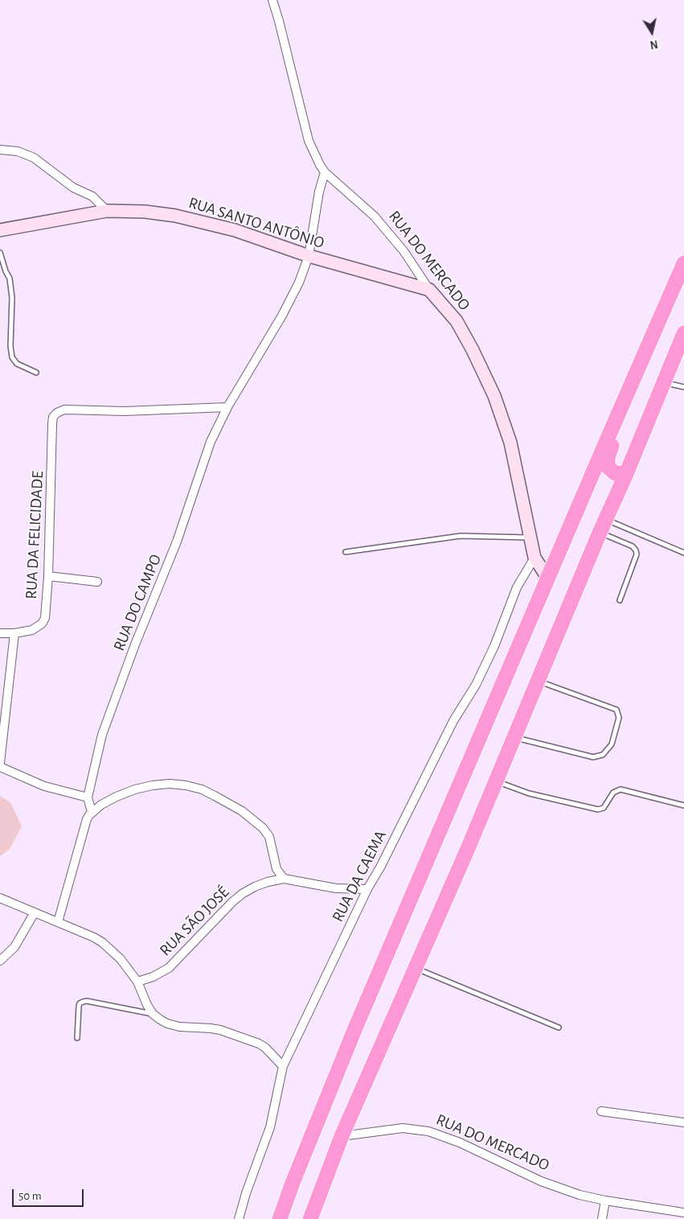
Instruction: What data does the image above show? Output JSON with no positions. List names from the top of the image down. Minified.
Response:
{"streets":{"street":["RUA SANTO ANTÔNIO","RUA DO MERCADO","RUA DA FELICIDADE","RUA DO CAMPO","RUA DA CAEMA","RUA SÃO JOSÉ"]},"crossings":[["RUA SANTO ANTÔNIO","RUA DO MERCADO"],["RUA SANTO ANTÔNIO","RUA DO CAMPO"],["RUA DO MERCADO","RUA DO CAMPO"],["RUA DO MERCADO","RUA DA CAEMA"],["RUA DA FELICIDADE","RUA DO CAMPO"],["RUA DA CAEMA","RUA SÃO JOSÉ"]],"scale_bar":"50 m","north":"bottom"}
